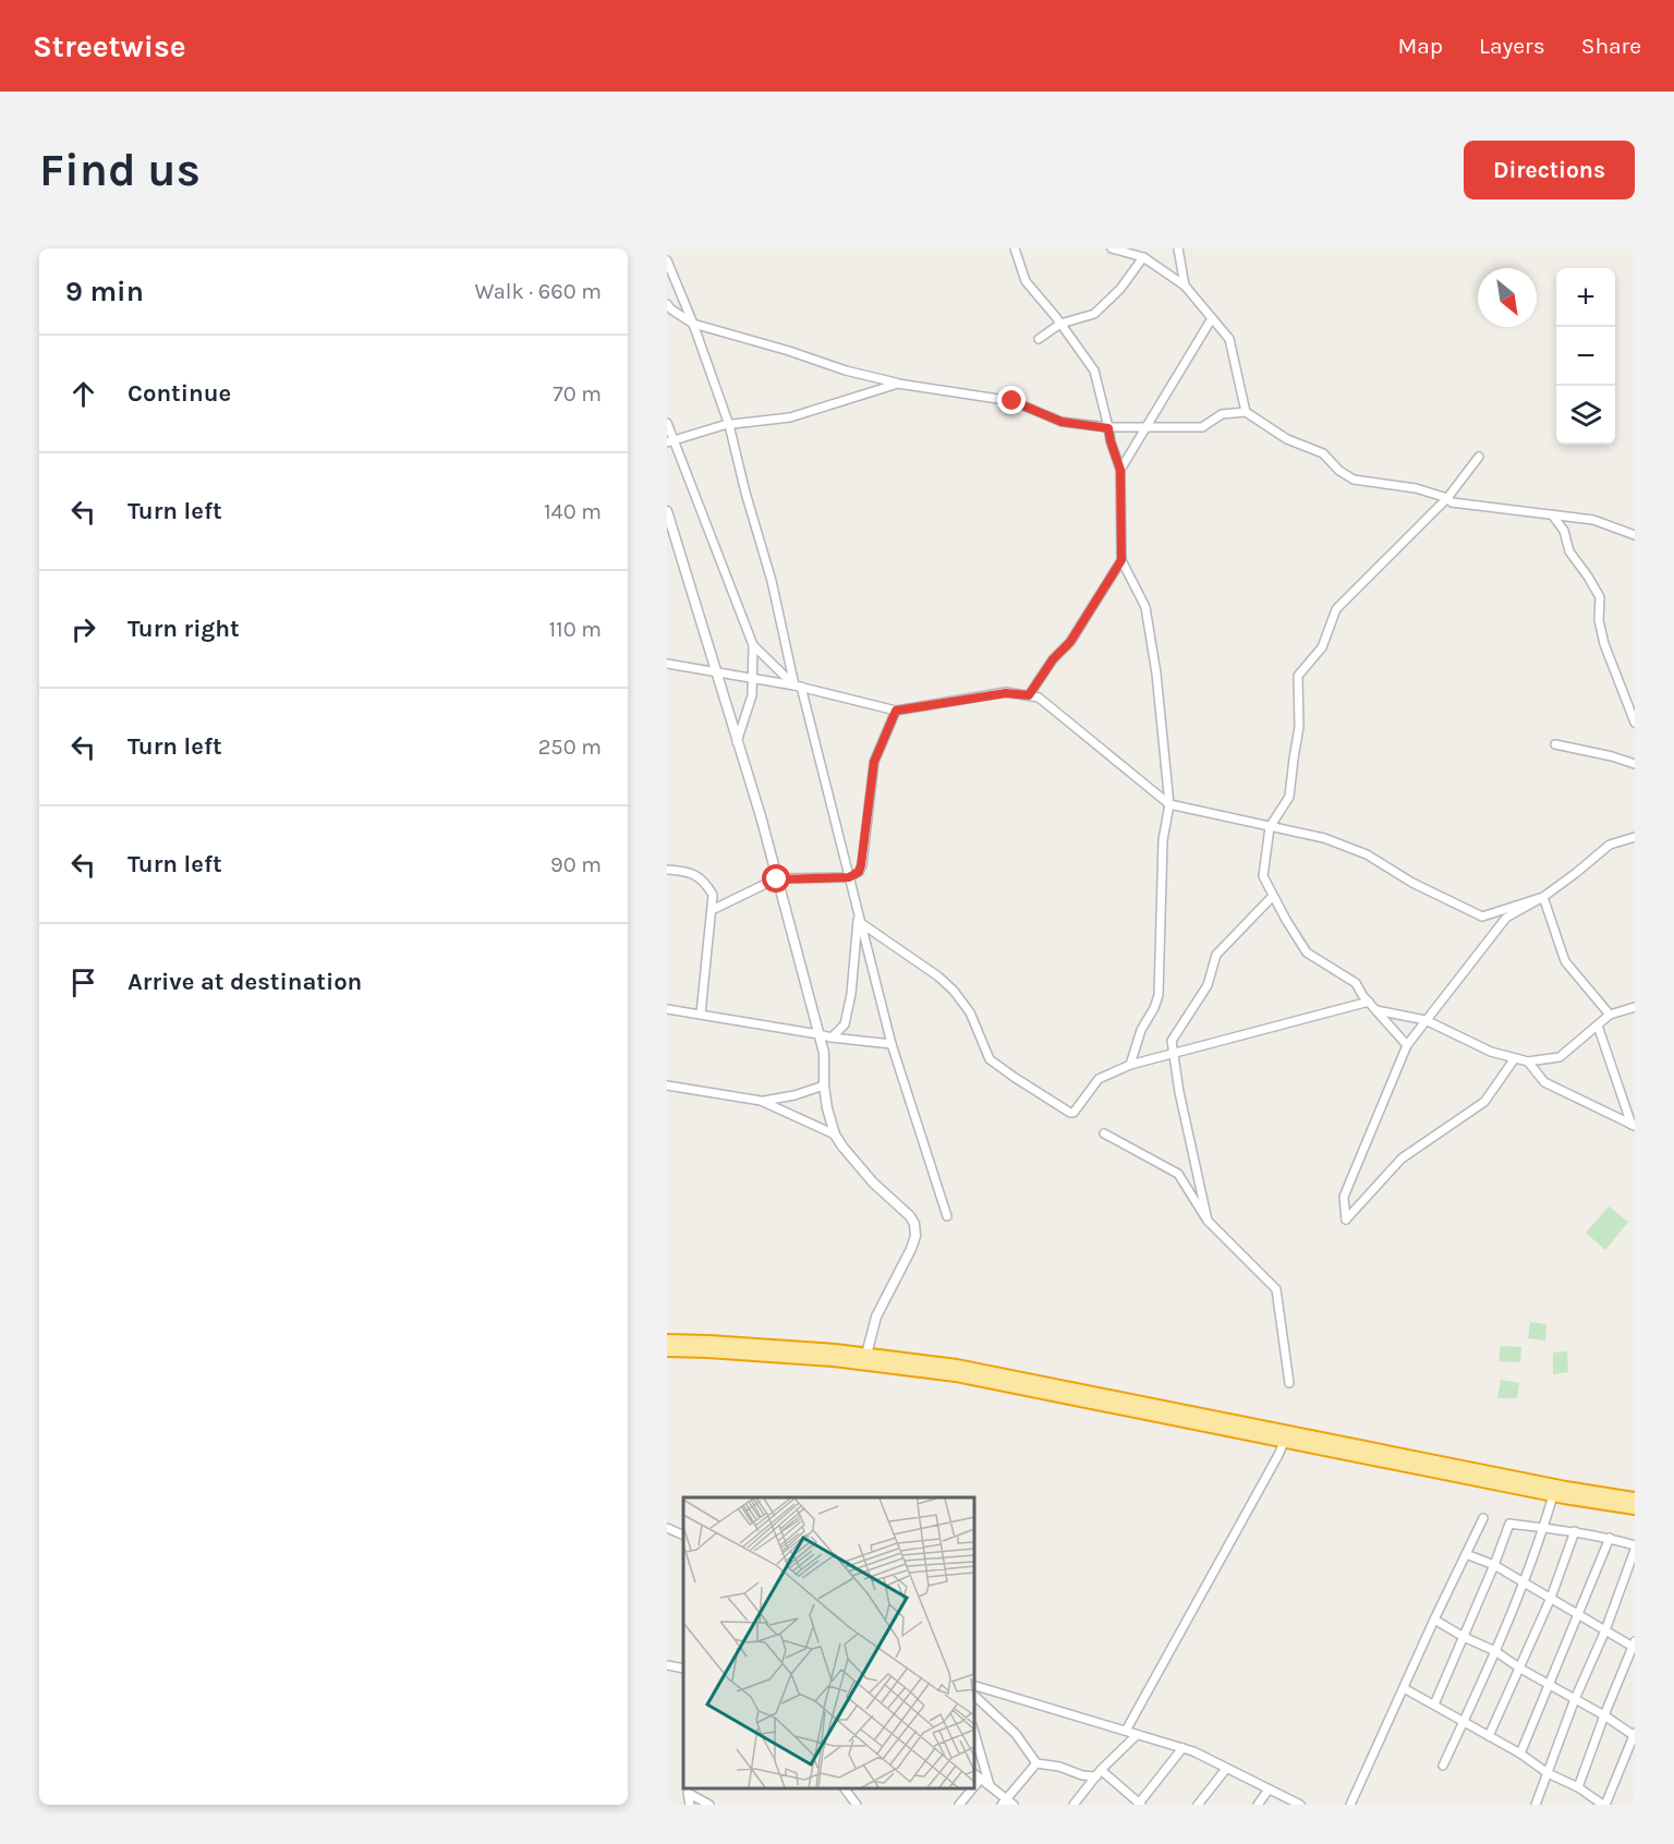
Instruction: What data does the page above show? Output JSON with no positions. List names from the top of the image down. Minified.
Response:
{"north":"bottom right","page":{"header":"Streetwise","nav":["Map","Layers","Share"],"buttons":"Directions","title":"Find us","heading":["9 min","Walk · 660 m"],"map_buttons":["+","−"],"list":[["Continue","70 m"],["Turn left","140 m"],["Turn right","110 m"],["Turn left","250 m"],["Turn left","90 m"],"Arrive at destination"]}}
